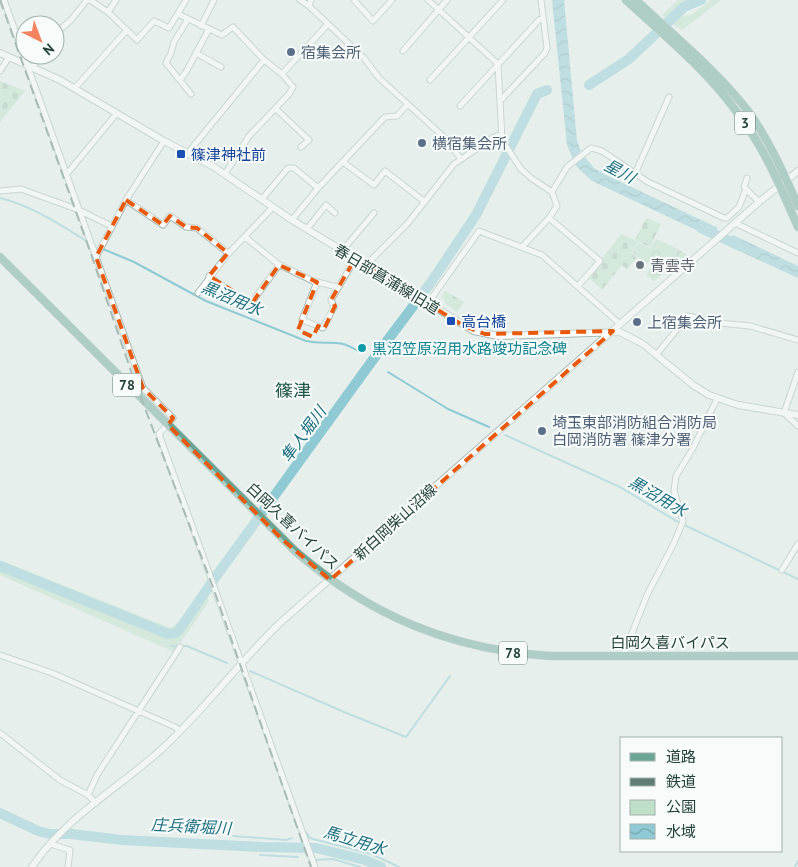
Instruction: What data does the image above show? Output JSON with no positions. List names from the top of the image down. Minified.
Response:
{"streets":{"main road":["3","78","白岡久喜バイパス"],"street":["春日部菖蒲線旧道","新白岡柴山沼線"]},"crossings":[["春日部菖蒲線旧道","新白岡柴山沼線"],["新白岡柴山沼線","白岡久喜バイパス"]],"districts":["篠津"],"water":["星川","黒沼用水","隼人堀川","庄兵衛堀川","馬立用水"],"places":{"other":["宿集会所","横宿集会所","青雲寺","上宿集会所","黒沼笠原沼用水路竣功記念碑","埼玉東部消防組合消防局 白岡消防署 篠津分署"],"transit":["篠津神社前","高台橋"]},"legend":["道路","鉄道","公園","水域"],"north":"bottom right"}
